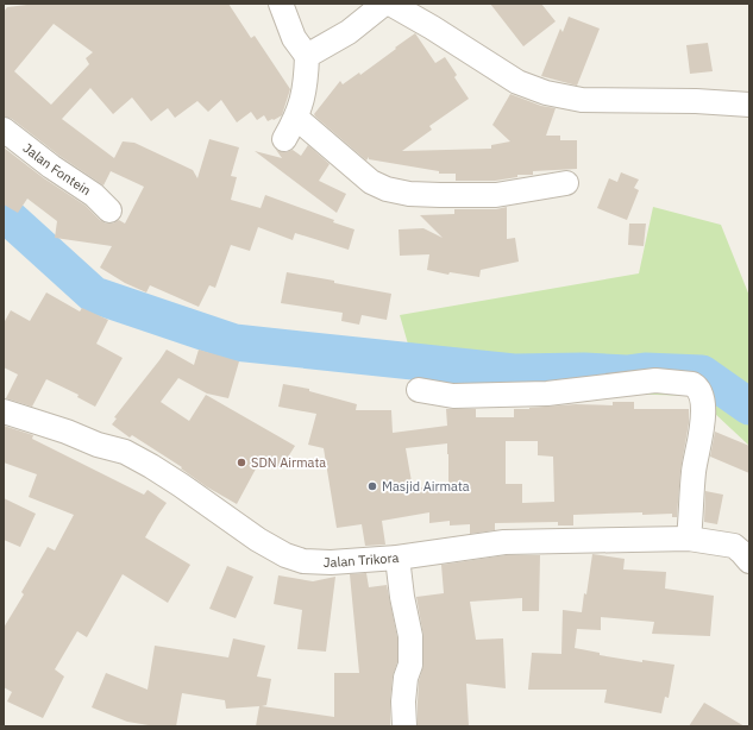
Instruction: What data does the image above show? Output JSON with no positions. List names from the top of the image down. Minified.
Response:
{"streets":{"street":["Jalan Fontein","Jalan Trikora"]},"places":["SDN Airmata","Masjid Airmata"]}
